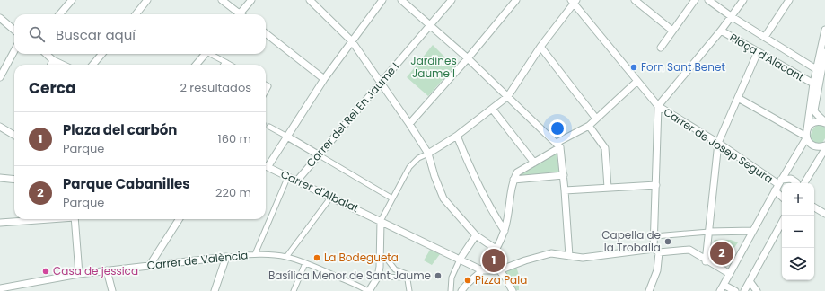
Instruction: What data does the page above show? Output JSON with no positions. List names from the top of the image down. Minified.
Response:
{"streets":{"street":["Plaça d'Alacant","Carrer del Rei En Jaume I","Carrer de Josep Segura","Carrer d'Albalat","Carrer de València"]},"crossings":[["Carrer del Rei En Jaume I","Carrer d'Albalat"]],"parks":["Jardines Jaume I"],"places":["Forn Sant Benet","Capella de la Troballa","La Bodegueta","Casa de jessica","Basílica Menor de Sant Jaume","Pizza Pala"],"page":{"search":"Buscar aquí","heading":["Cerca","2 resultados"],"list":[{"mark":"1","name":"Plaza del carbón","note":"Parque","value":"160 m"},{"mark":"2","name":"Parque Cabanilles","note":"Parque","value":"220 m"}],"map_buttons":["+","−"],"pins":["2","1"]}}
